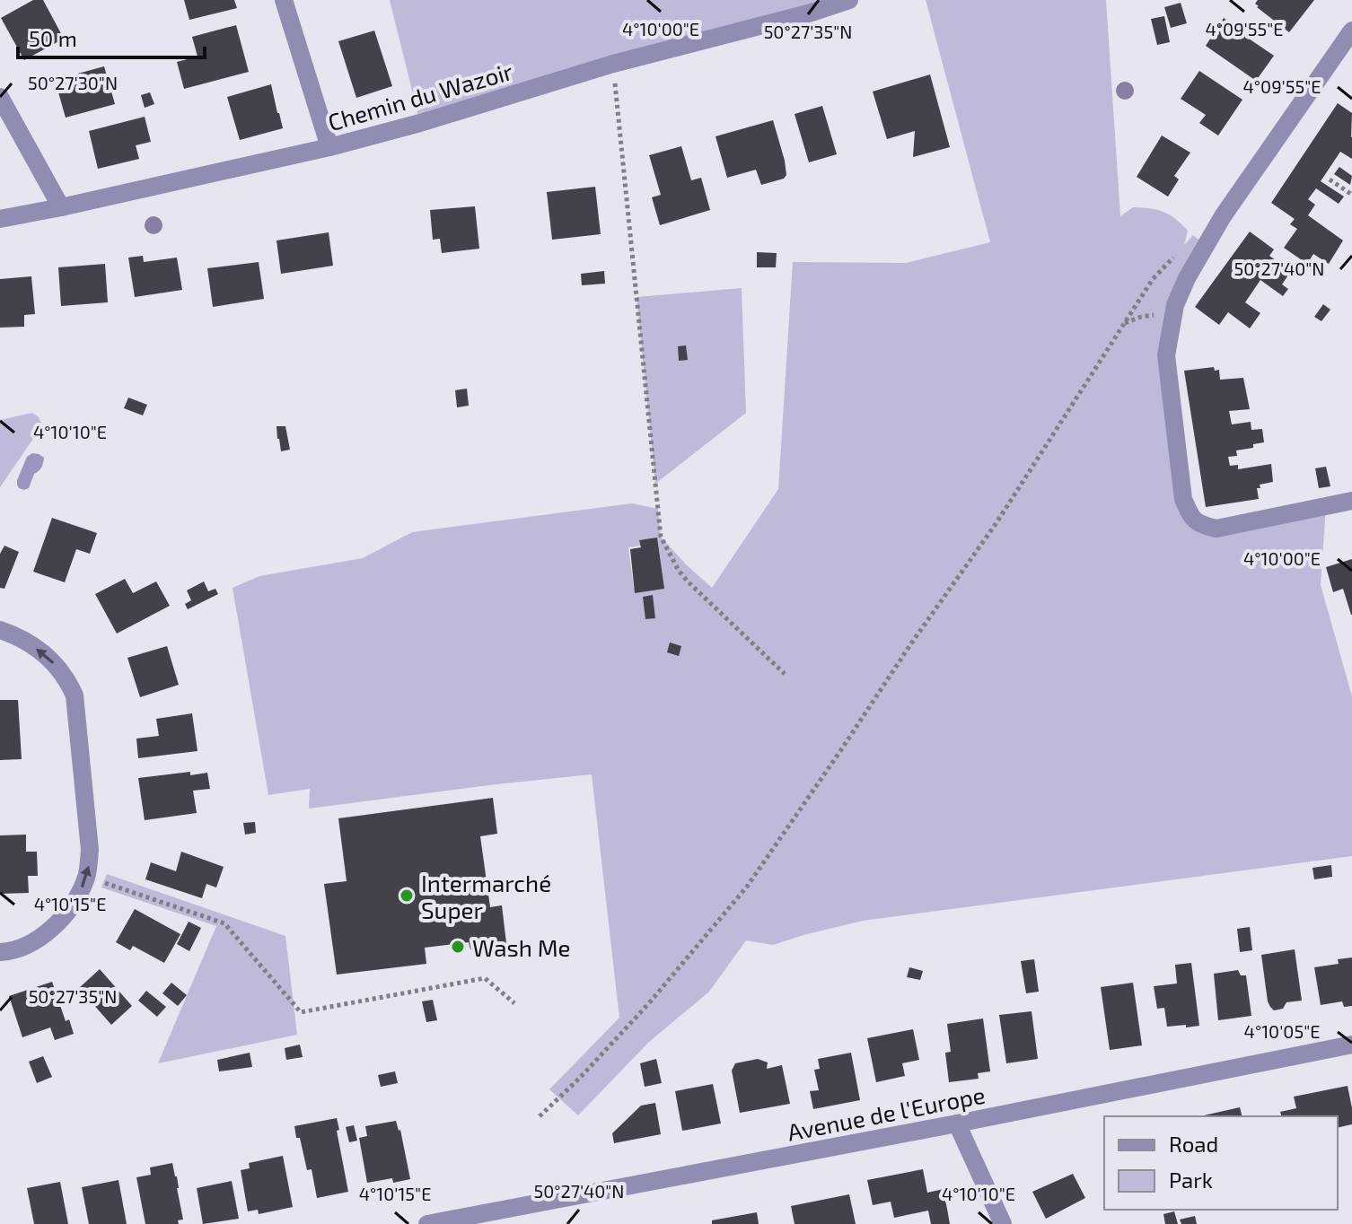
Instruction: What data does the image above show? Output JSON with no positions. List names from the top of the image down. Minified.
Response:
{"streets":{"street":["Chemin du Wazoir","Avenue de l'Europe"]},"places":["Intermarché Super","Wash Me"],"legend":["Road","Park"],"scale_bar":"50 m","coordinates":["4°09'55\"E","4°10'00\"E","50°27'35\"N","50°27'30\"N","50°27'40\"N","4°10'10\"E","4°10'15\"E","4°10'05\"E"]}
